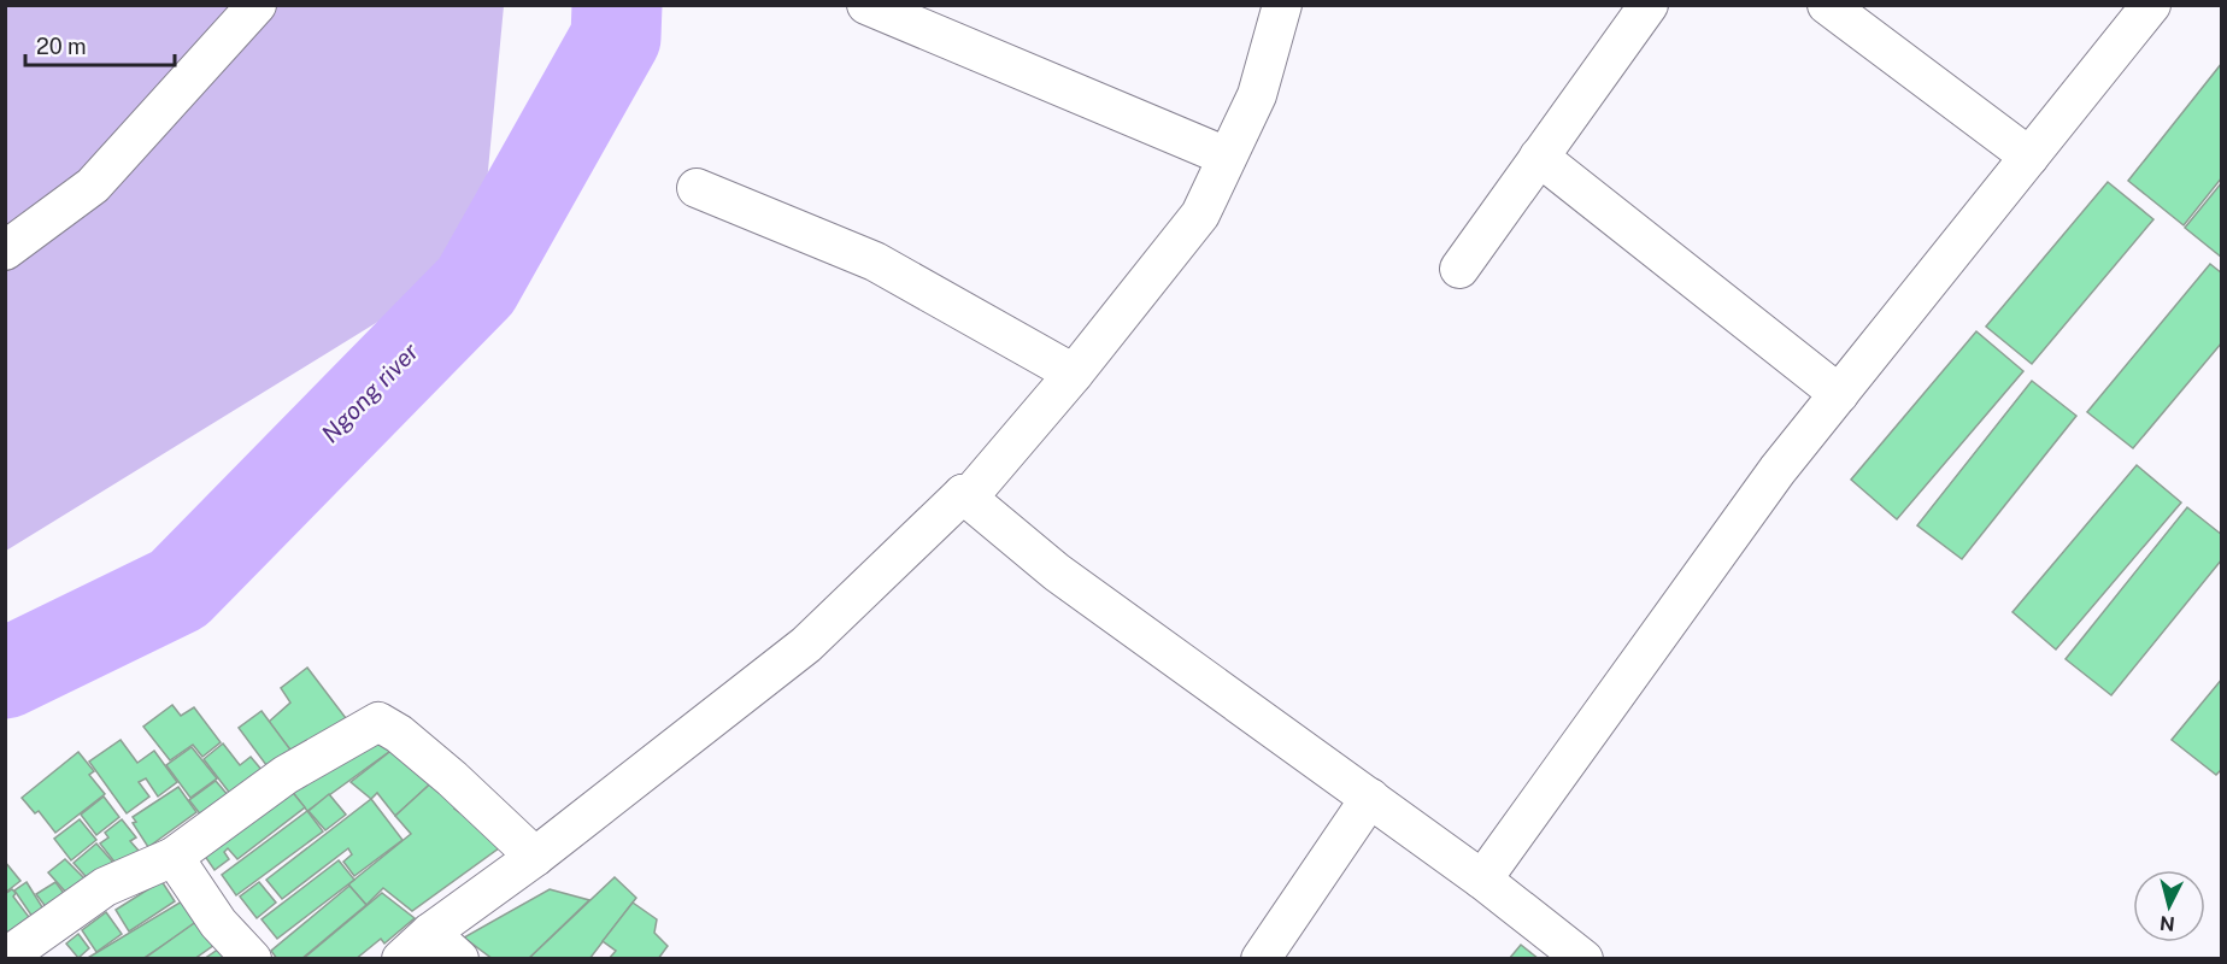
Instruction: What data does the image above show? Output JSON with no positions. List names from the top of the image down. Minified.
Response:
{"water":["Ngong river"],"scale_bar":"20 m","north":"bottom"}
